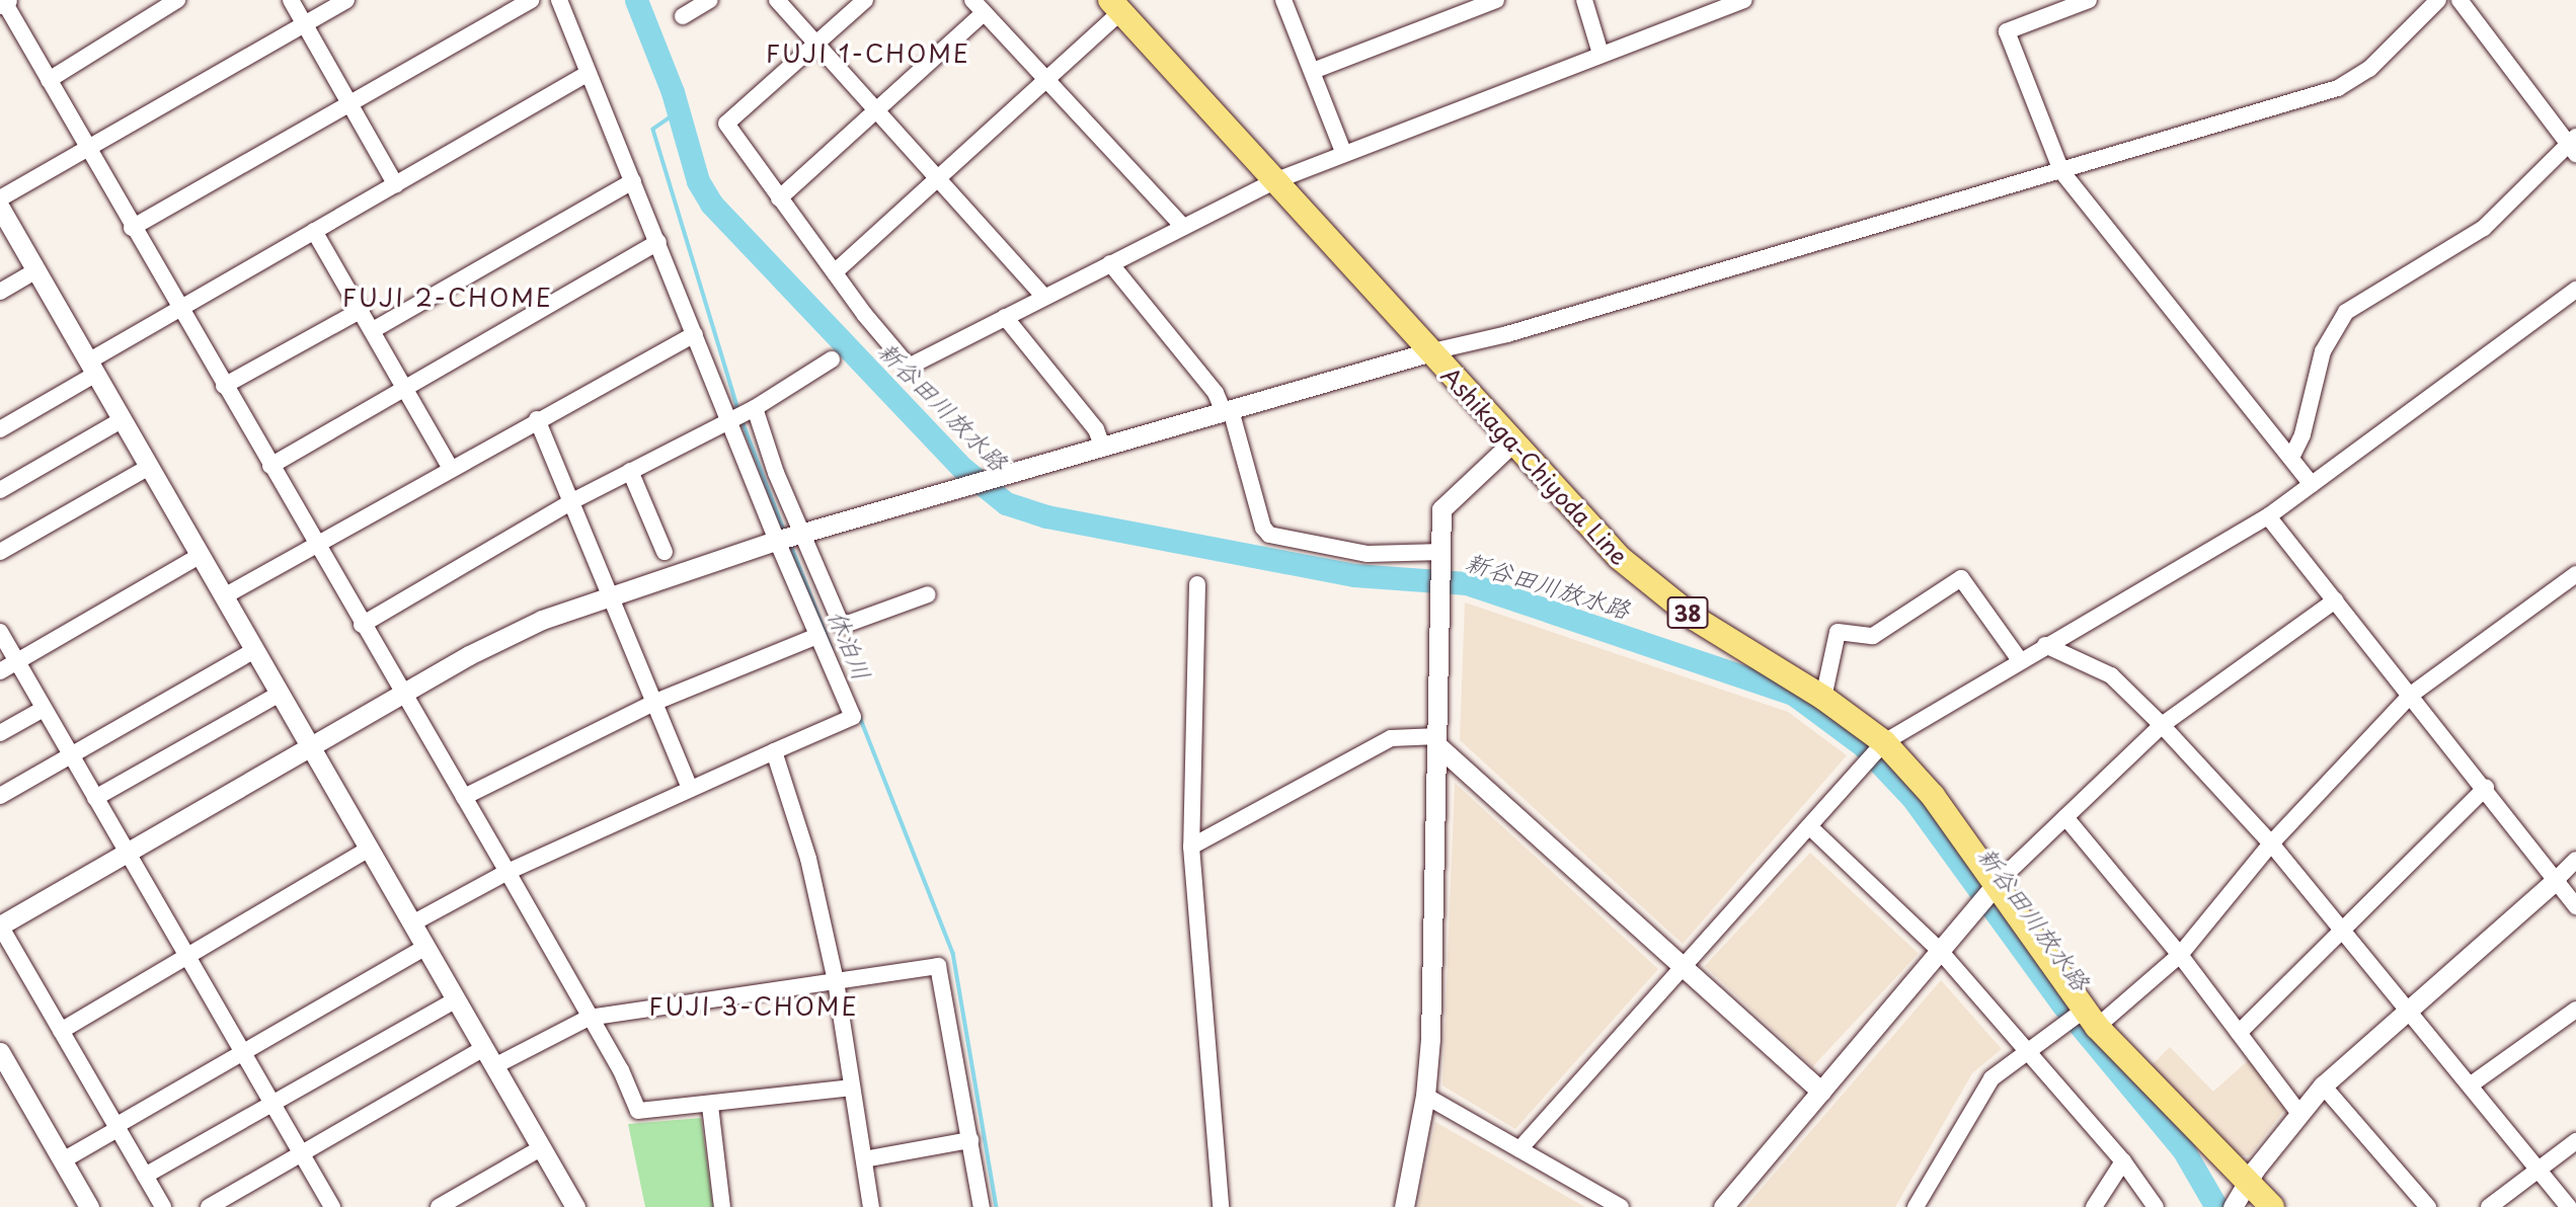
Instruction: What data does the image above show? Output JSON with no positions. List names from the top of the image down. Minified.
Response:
{"streets":{"main road":["Ashikaga-Chiyoda Line","38"]},"districts":["FUJI 1-CHOME","FUJI 2-CHOME","FUJI 3-CHOME"],"water":["新谷田川放水路","休泊川"]}
